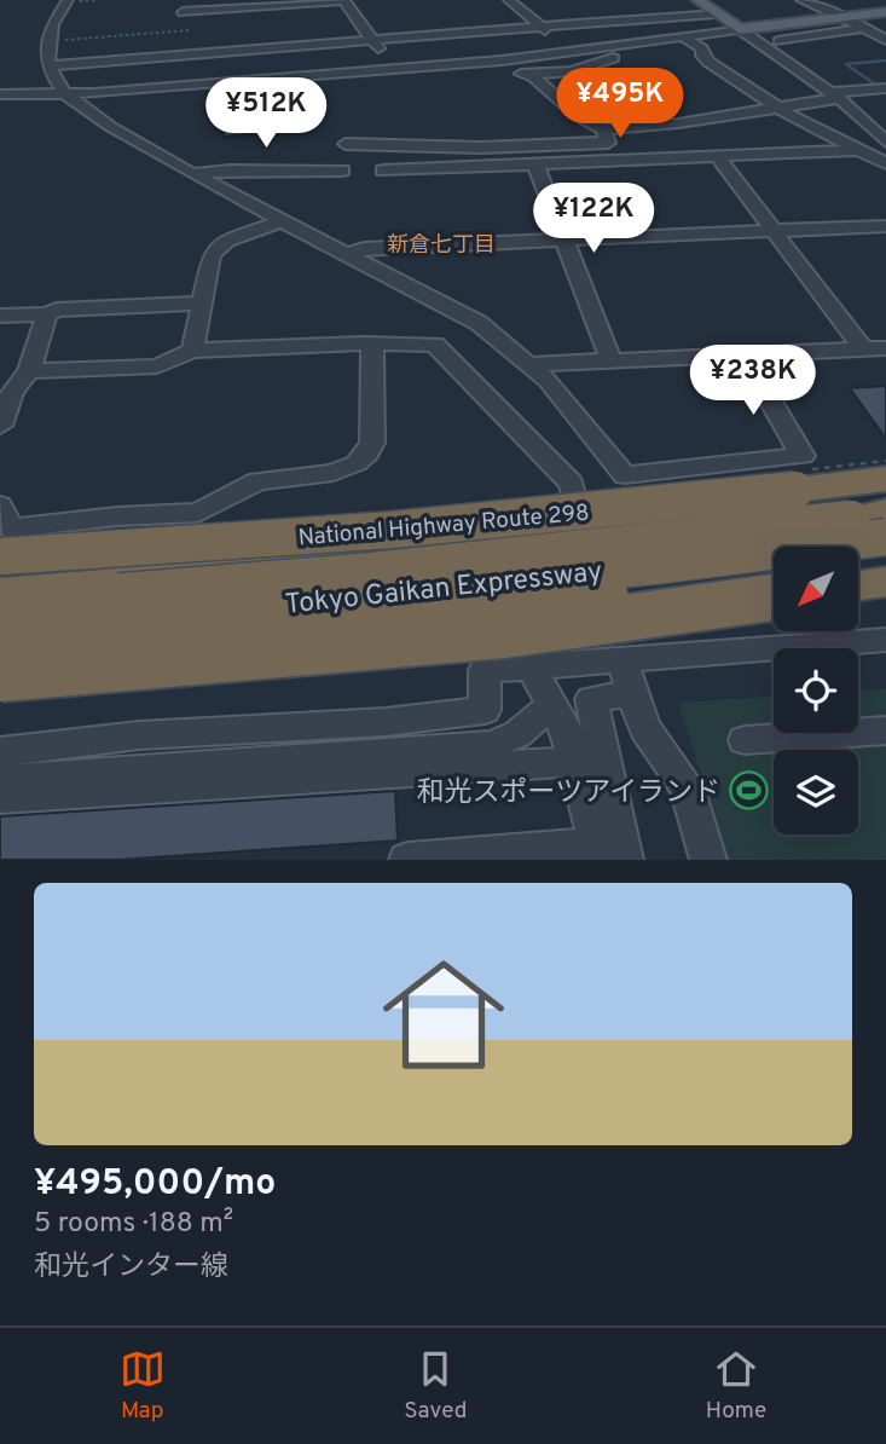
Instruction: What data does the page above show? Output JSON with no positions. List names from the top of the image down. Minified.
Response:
{"streets":{"highway":["National Highway Route 298","Tokyo Gaikan Expressway"]},"districts":["新倉七丁目"],"places":{"sports":["和光スポーツアイランド"]},"north":"bottom left","page":{"price":["¥495K","¥512K","¥122K","¥238K"],"list":[{"name":"¥495,000/mo","note":"5 rooms · 188 m² · 和光インター線"}],"tabs":["Map","Saved","Home"]}}
